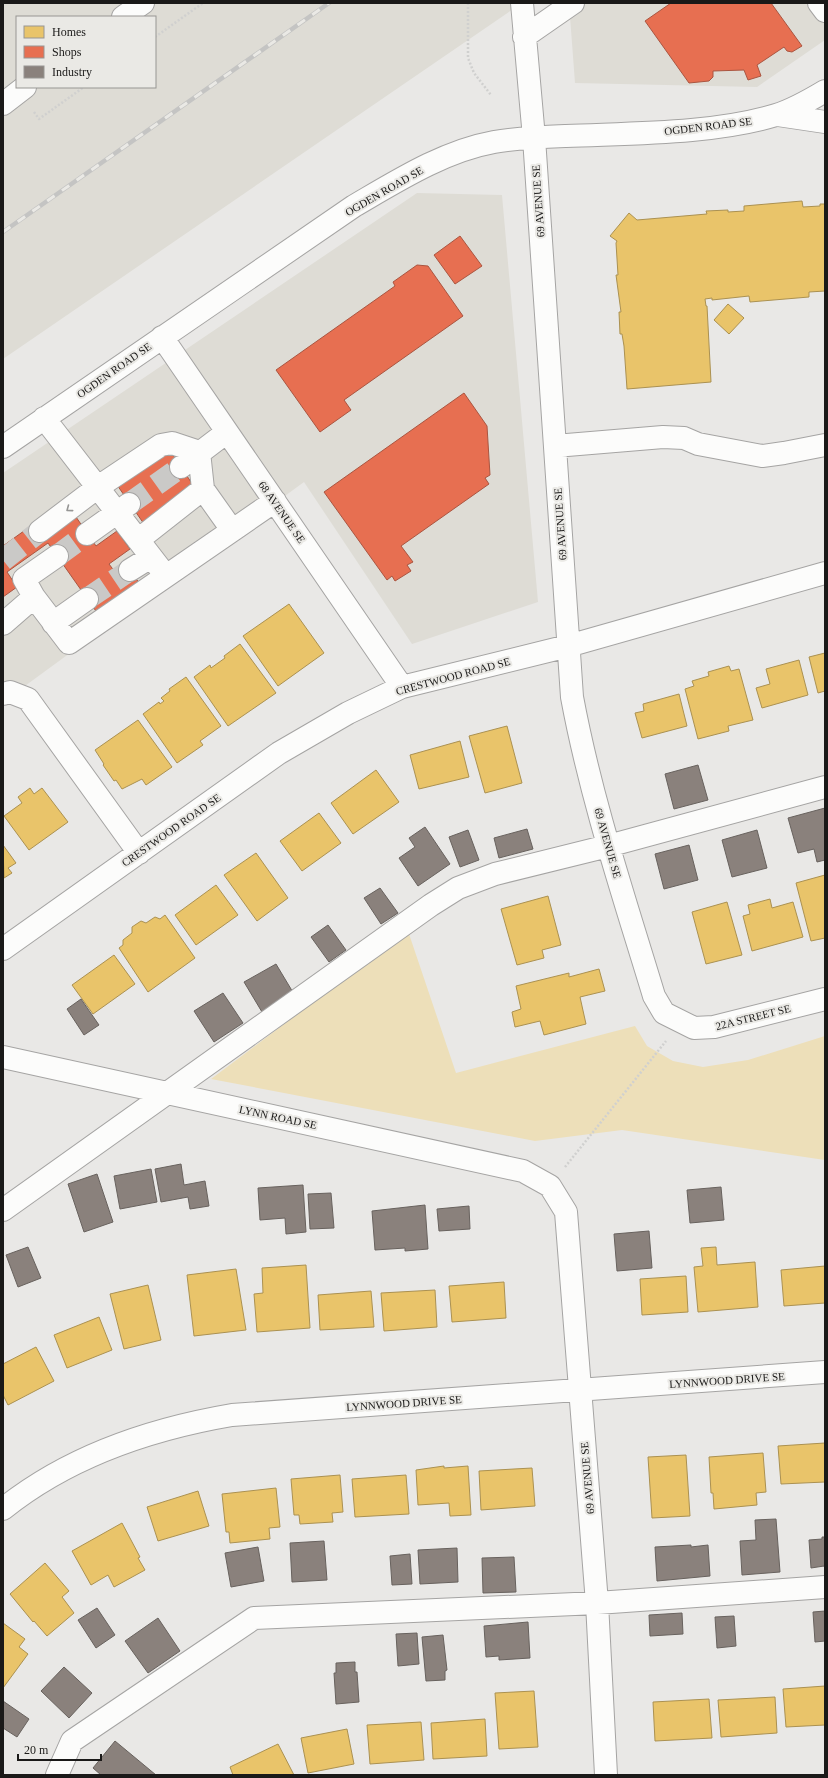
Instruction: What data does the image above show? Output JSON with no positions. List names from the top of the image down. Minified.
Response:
{"streets":{"street":["OGDEN ROAD SE","69 AVENUE SE","68 AVENUE SE","CRESTWOOD ROAD SE","22A STREET SE","LYNN ROAD SE","LYNNWOOD DRIVE SE"]},"crossings":[["OGDEN ROAD SE","69 AVENUE SE"],["OGDEN ROAD SE","68 AVENUE SE"],["69 AVENUE SE","CRESTWOOD ROAD SE"],["69 AVENUE SE","22A STREET SE"],["69 AVENUE SE","LYNN ROAD SE"],["69 AVENUE SE","LYNNWOOD DRIVE SE"],["68 AVENUE SE","CRESTWOOD ROAD SE"]],"legend":["Homes","Shops","Industry"],"scale_bar":"20 m"}
